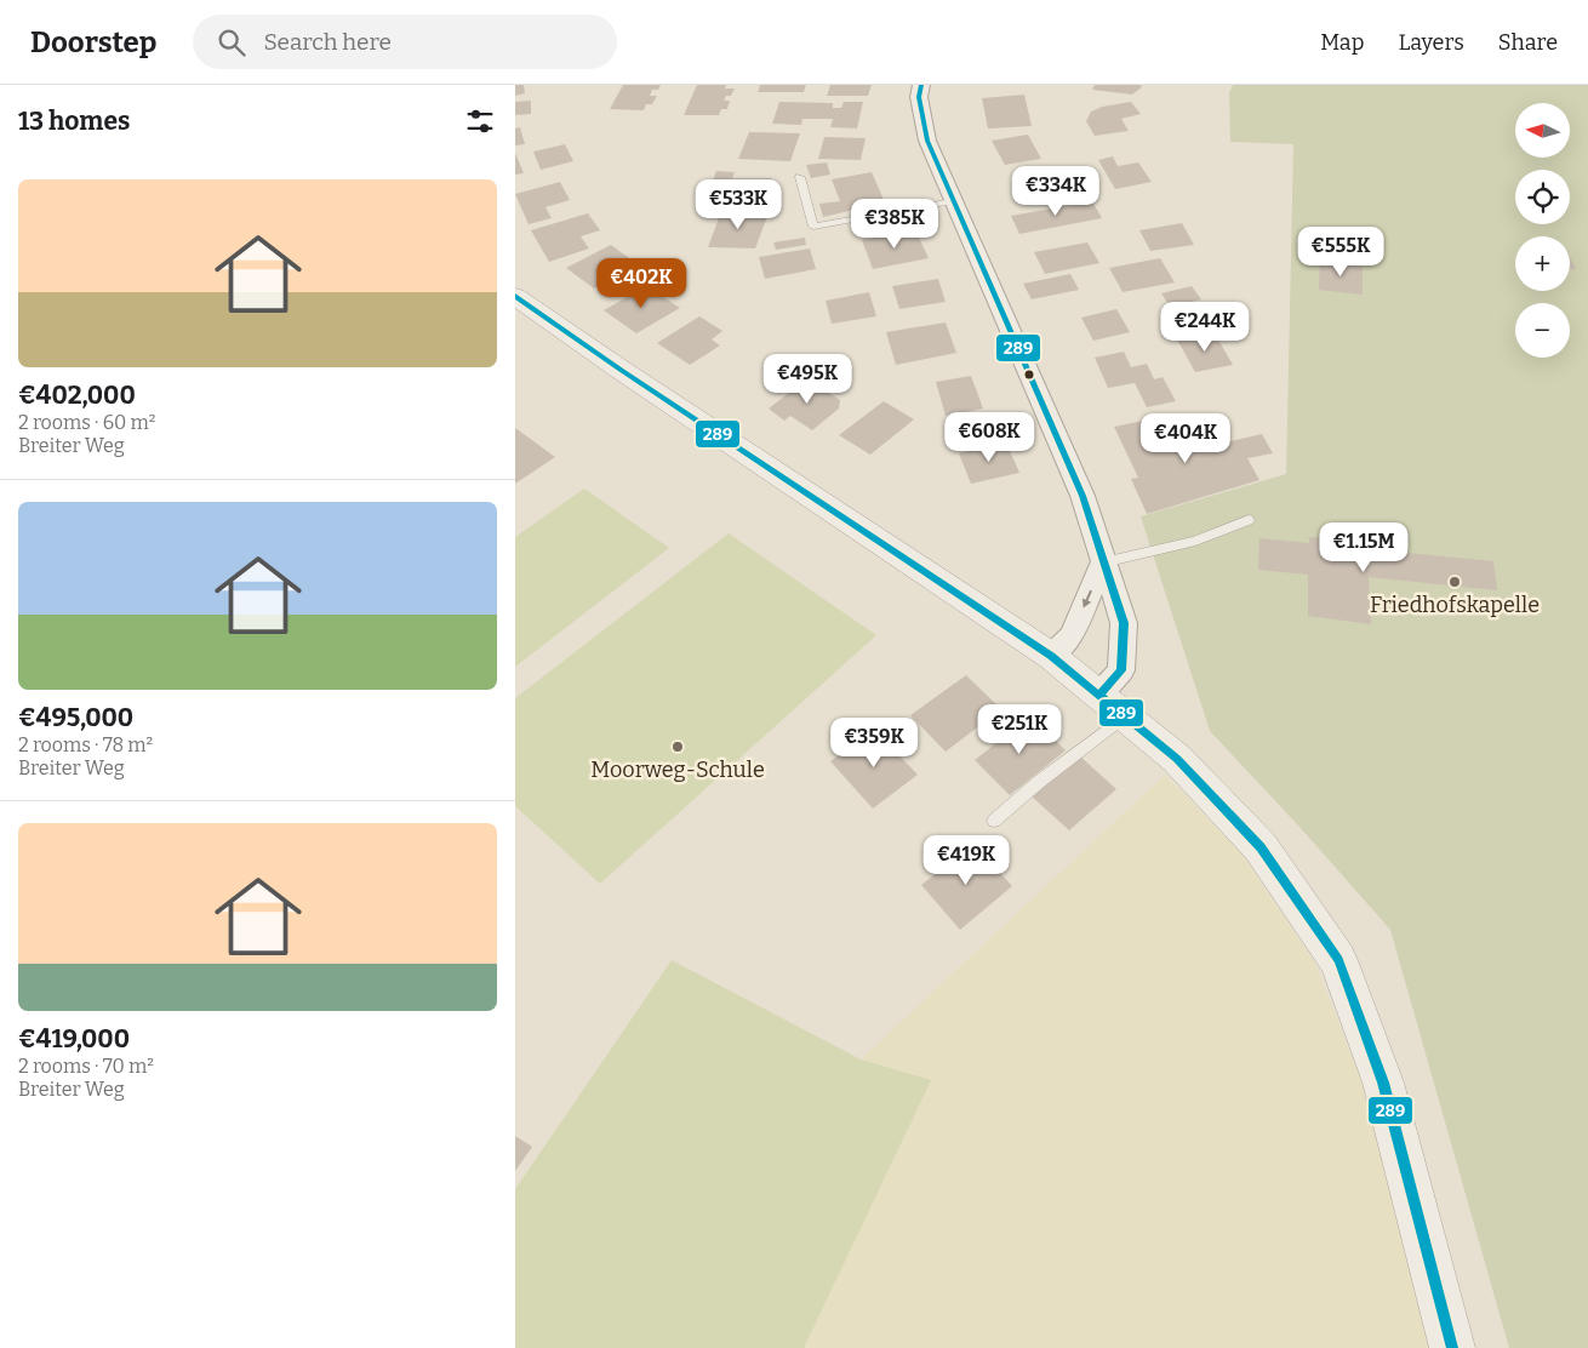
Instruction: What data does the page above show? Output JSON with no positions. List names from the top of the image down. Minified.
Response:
{"places":["Friedhofskapelle","Moorweg-Schule"],"lines":["transit line 289"],"north":"left","page":{"header":"Doorstep","search":"Search here","nav":["Map","Layers","Share"],"heading":"13 homes","map_buttons":["+","−"],"list":[{"name":"€402,000","note":"2 rooms · 60 m² · Breiter Weg"},{"name":"€495,000","note":"2 rooms · 78 m² · Breiter Weg"},{"name":"€419,000","note":"2 rooms · 70 m² · Breiter Weg"}],"price":["€334K","€533K","€385K","€555K","€402K","€244K","€495K","€608K","€404K","€1.15M","€251K","€359K","€419K"]}}
